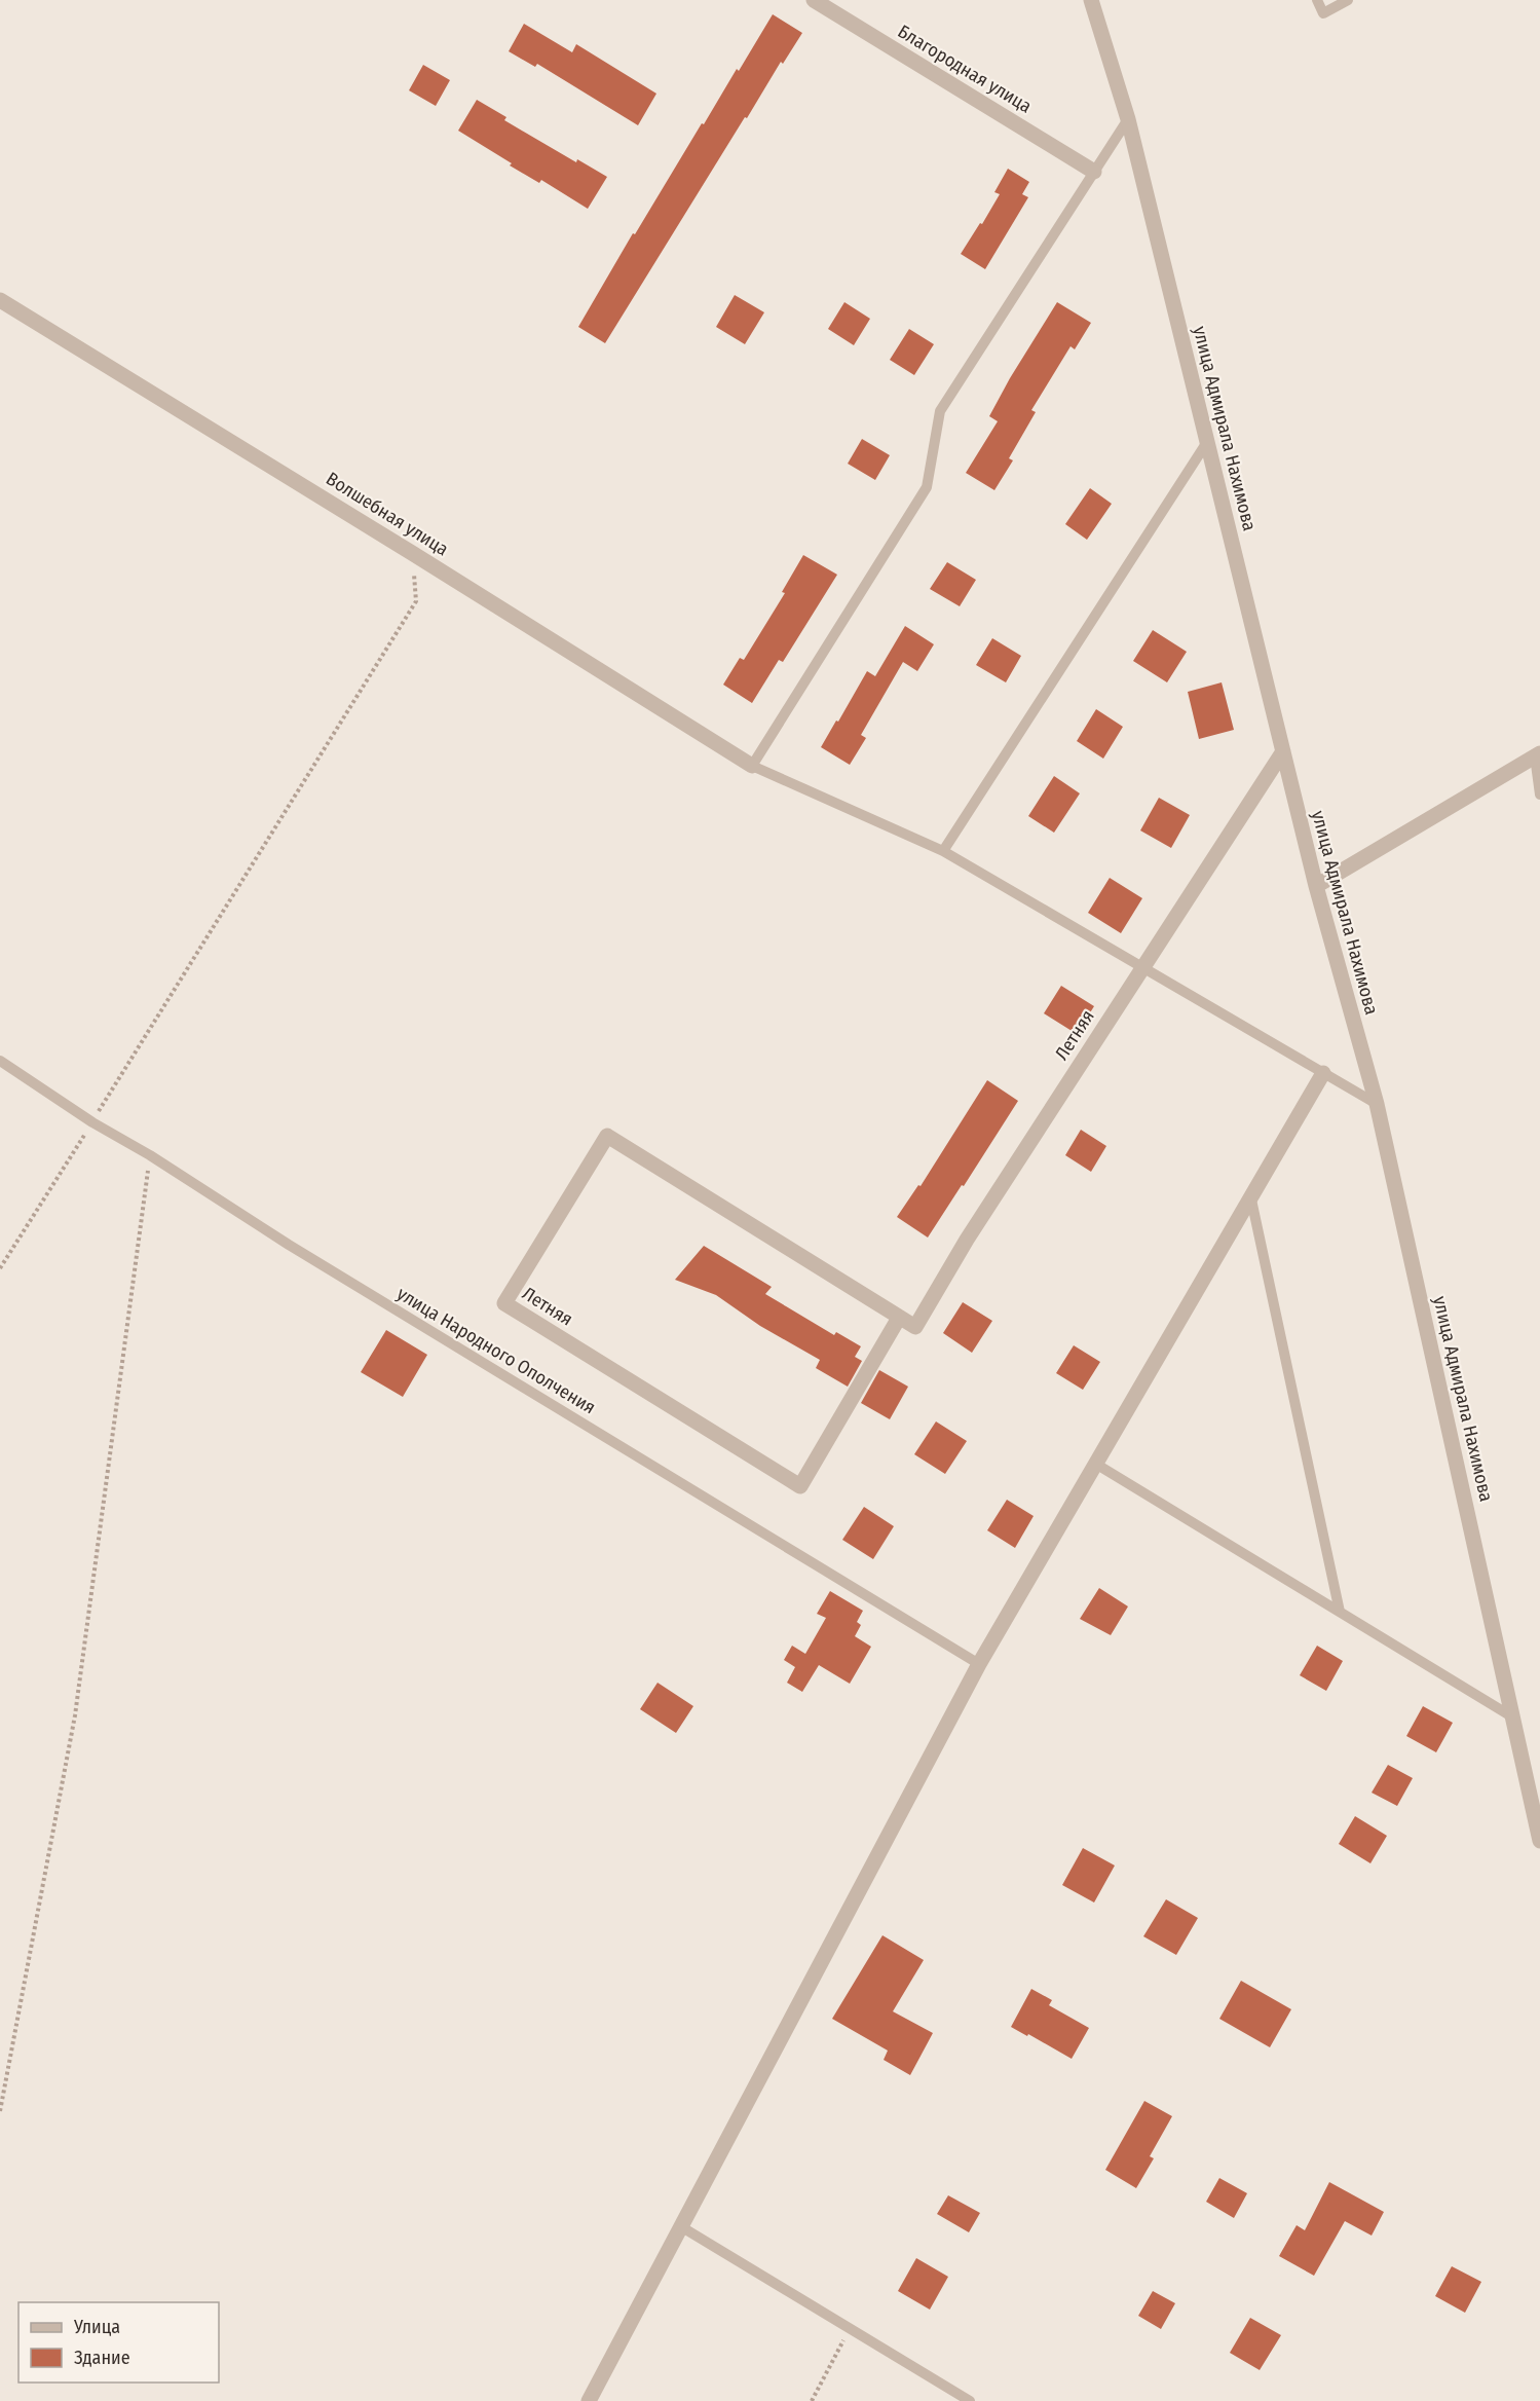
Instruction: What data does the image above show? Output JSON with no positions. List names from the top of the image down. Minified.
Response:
{"streets":{"street":["Благородная улица","улица Адмирала Нахимова","Волшебная улица","Летняя"],"lane":["улица Народного Ополчения"]},"crossings":[["улица Адмирала Нахимова","Летняя"]],"legend":["Улица","Здание"]}
